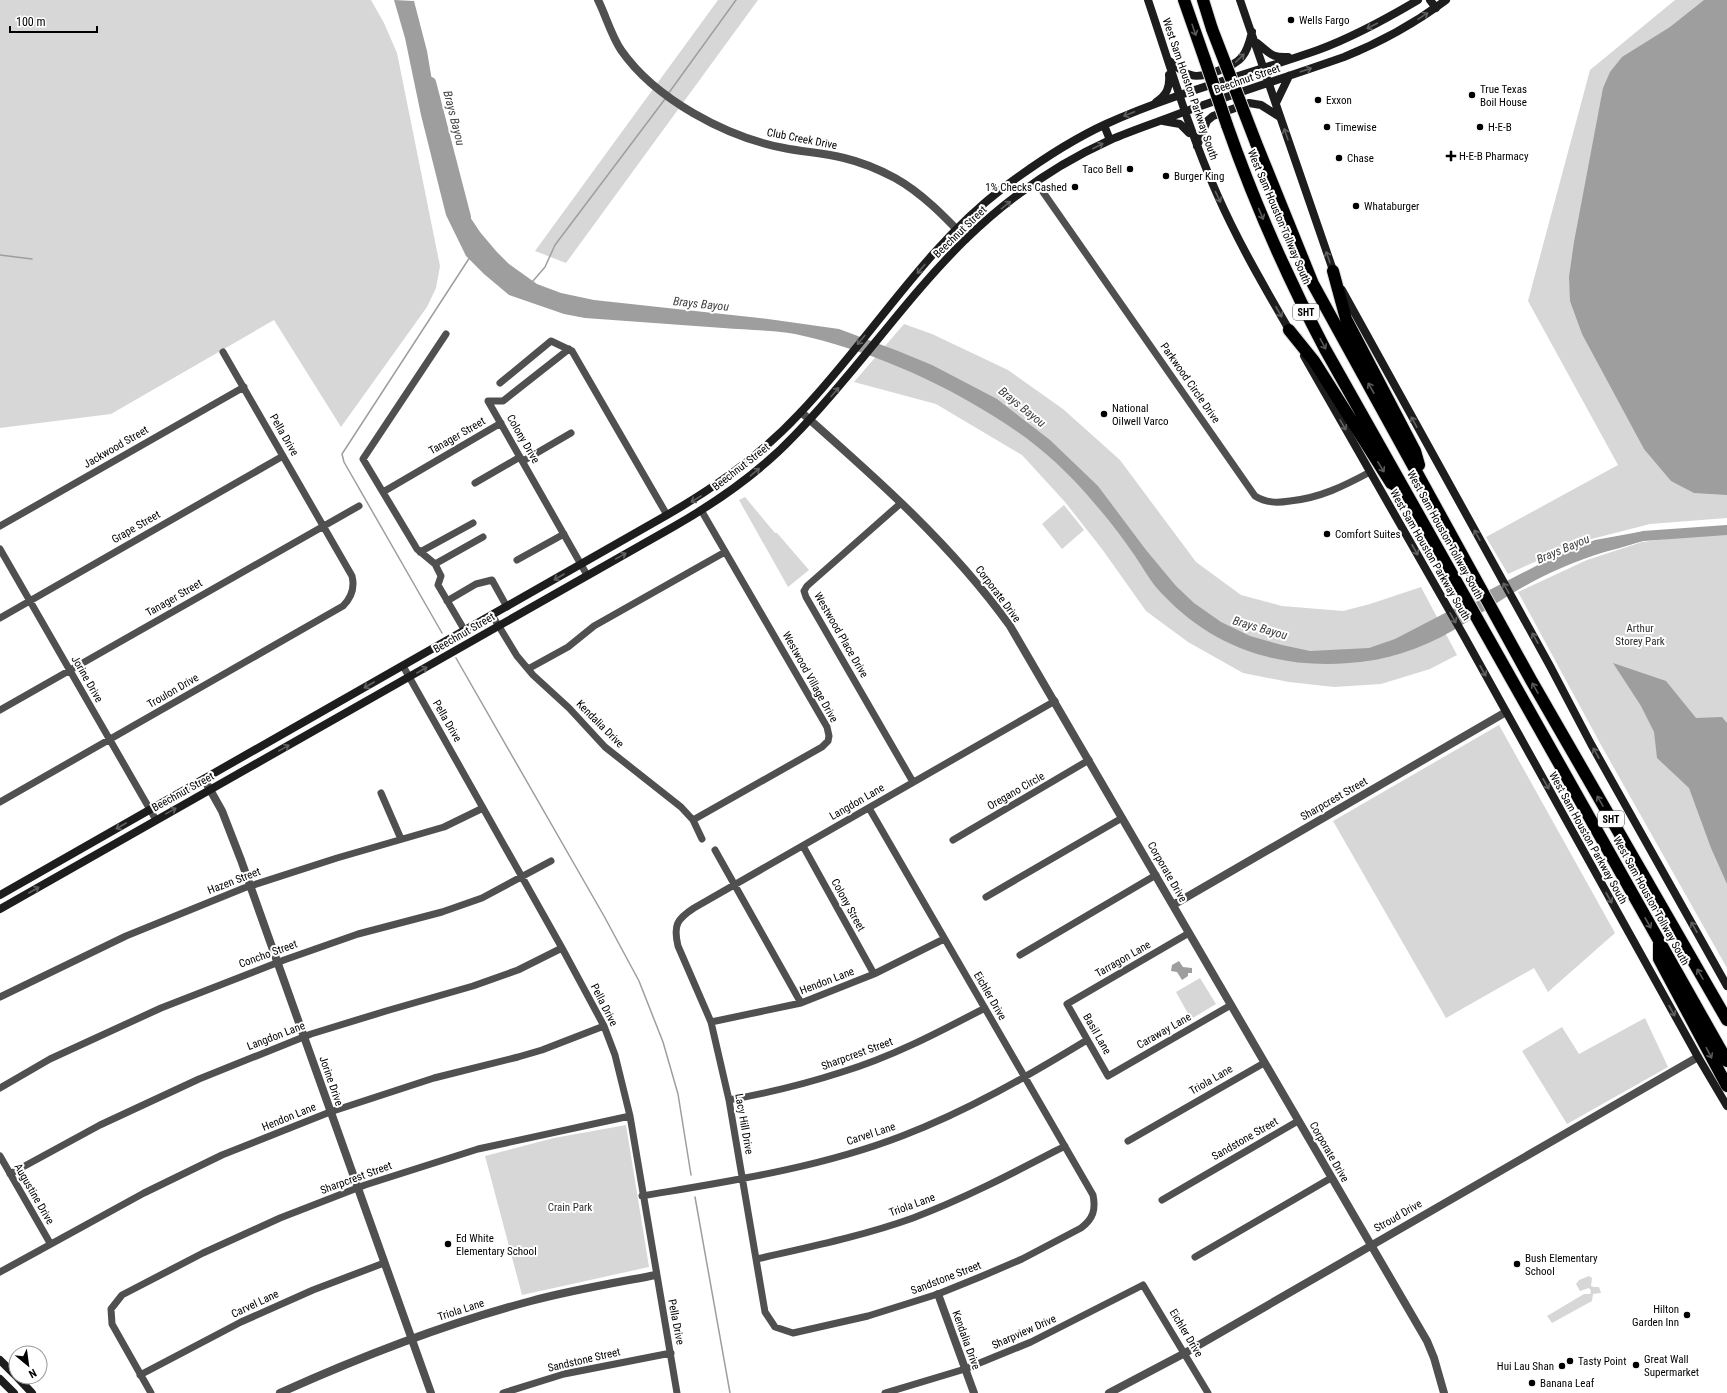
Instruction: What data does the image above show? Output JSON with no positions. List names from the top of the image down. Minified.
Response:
{"streets":{"highway":["West Sam Houston Tollway South","SHT"],"main road":["Beechnut Street","West Sam Houston Parkway South"],"street":["Club Creek Drive","Parkwood Circle Drive","Pella Drive","Tanager Street","Colony Drive","Jackwood Street","Grape Street","Corporate Drive","Westwood Place Drive","Westwood Village Drive","Jorine Drive","Troulon Drive","Kendalia Drive","Oregano Circle","Sharpcrest Street","Langdon Lane","Hazen Street","Colony Street","Concho Street","Tarragon Lane","Hendon Lane","Eichler Drive","Caraway Lane","Basil Lane","Triola Lane","Lacy Hill Drive","Carvel Lane","Sandstone Street","Augustine Drive","Stroud Drive","Sharpview Drive"]},"crossings":[["Beechnut Street","West Sam Houston Parkway South"],["Beechnut Street","Club Creek Drive"],["Beechnut Street","Parkwood Circle Drive"],["Beechnut Street","Pella Drive"],["Beechnut Street","Colony Drive"],["Beechnut Street","Corporate Drive"],["Beechnut Street","Westwood Village Drive"],["Beechnut Street","Jorine Drive"],["Beechnut Street","Kendalia Drive"],["West Sam Houston Parkway South","Parkwood Circle Drive"],["West Sam Houston Parkway South","Sharpcrest Street"],["West Sam Houston Parkway South","Stroud Drive"],["Pella Drive","Tanager Street"],["Pella Drive","Jackwood Street"],["Pella Drive","Grape Street"],["Pella Drive","Troulon Drive"],["Pella Drive","Sharpcrest Street"],["Pella Drive","Langdon Lane"],["Pella Drive","Hazen Street"],["Pella Drive","Concho Street"],["Pella Drive","Hendon Lane"],["Pella Drive","Triola Lane"],["Pella Drive","Carvel Lane"],["Pella Drive","Sandstone Street"],["Tanager Street","Colony Drive"],["Tanager Street","Jorine Drive"],["Grape Street","Jorine Drive"],["Corporate Drive","Westwood Place Drive"],["Corporate Drive","Oregano Circle"],["Corporate Drive","Sharpcrest Street"],["Corporate Drive","Langdon Lane"],["Corporate Drive","Tarragon Lane"],["Corporate Drive","Caraway Lane"],["Corporate Drive","Triola Lane"],["Corporate Drive","Sandstone Street"],["Corporate Drive","Stroud Drive"],["Westwood Place Drive","Langdon Lane"],["Westwood Village Drive","Kendalia Drive"],["Jorine Drive","Troulon Drive"],["Jorine Drive","Sharpcrest Street"],["Jorine Drive","Langdon Lane"],["Jorine Drive","Hazen Street"],["Jorine Drive","Concho Street"],["Jorine Drive","Hendon Lane"],["Jorine Drive","Triola Lane"],["Jorine Drive","Carvel Lane"],["Kendalia Drive","Sandstone Street"],["Kendalia Drive","Sharpview Drive"],["Sharpcrest Street","Eichler Drive"],["Sharpcrest Street","Lacy Hill Drive"],["Sharpcrest Street","Carvel Lane"],["Langdon Lane","Colony Street"],["Langdon Lane","Eichler Drive"],["Langdon Lane","Lacy Hill Drive"],["Langdon Lane","Augustine Drive"],["Colony Street","Hendon Lane"],["Tarragon Lane","Basil Lane"],["Hendon Lane","Eichler Drive"],["Hendon Lane","Lacy Hill Drive"],["Hendon Lane","Augustine Drive"],["Eichler Drive","Triola Lane"],["Eichler Drive","Carvel Lane"],["Eichler Drive","Sandstone Street"],["Eichler Drive","Stroud Drive"],["Eichler Drive","Sharpview Drive"],["Caraway Lane","Basil Lane"],["Basil Lane","Carvel Lane"],["Triola Lane","Lacy Hill Drive"],["Lacy Hill Drive","Carvel Lane"],["Lacy Hill Drive","Sandstone Street"]],"water":["Brays Bayou"],"parks":["Arthur Storey Park","Crain Park"],"places":{"other":["Wells Fargo","True Texas Boil House","Exxon","Timewise","H-E-B","Chase","Taco Bell","Burger King","1% Checks Cashed","Whataburger","National Oilwell Varco","Comfort Suites","Ed White Elementary School","Bush Elementary School","Hilton Garden Inn","Tasty Point","Great Wall Supermarket","Hui Lau Shan","Banana Leaf"],"health":["H-E-B Pharmacy"]},"scale_bar":"100 m","north":"bottom right"}
